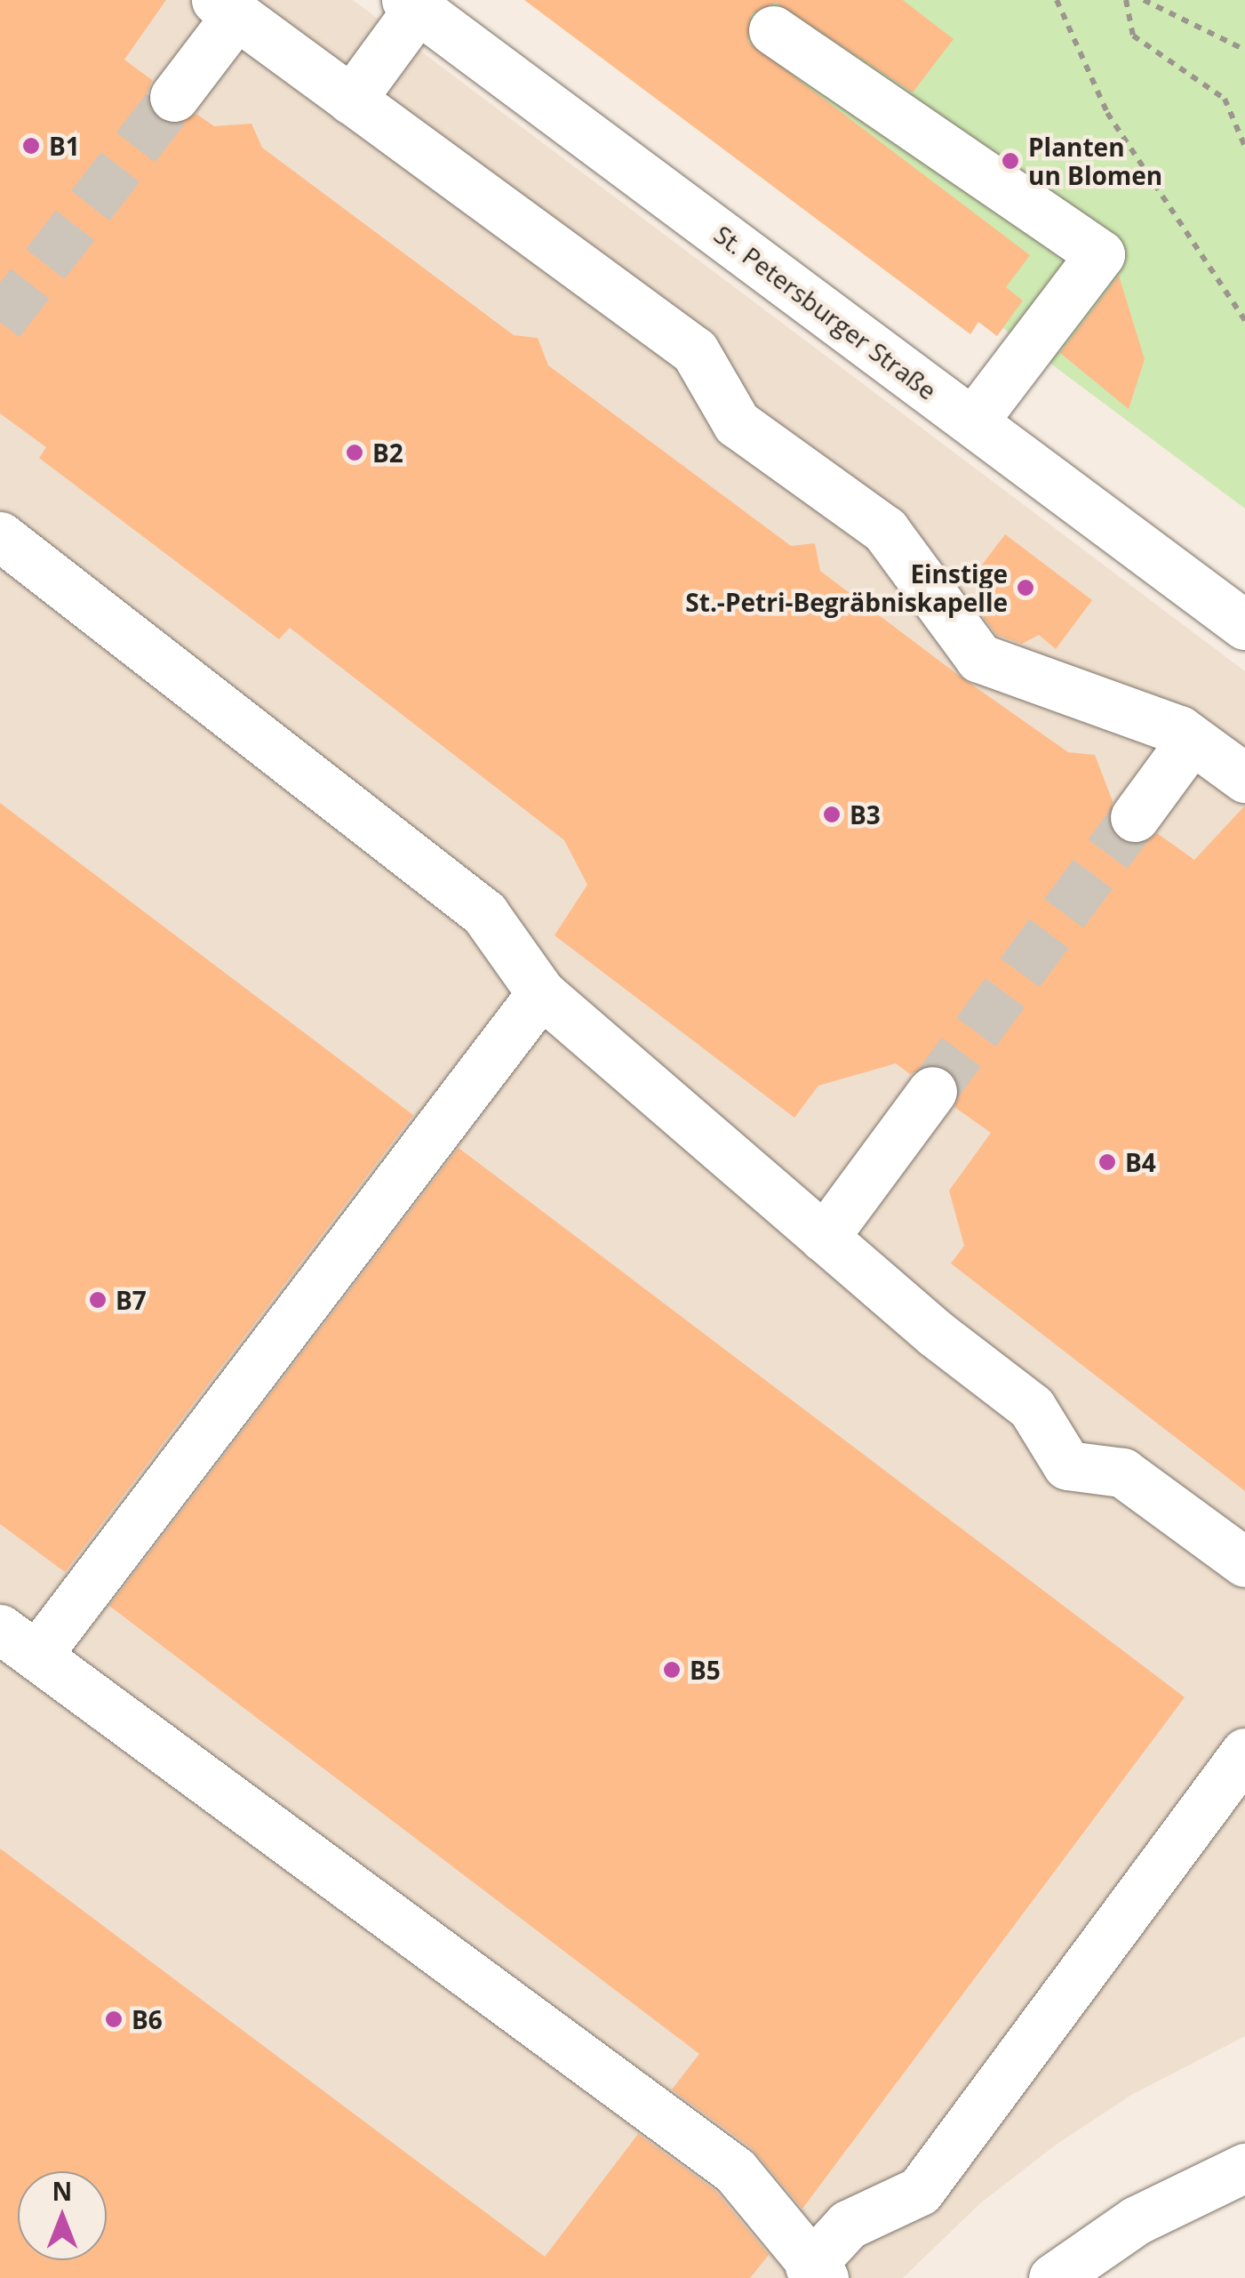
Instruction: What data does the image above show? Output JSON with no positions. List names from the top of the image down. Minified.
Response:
{"streets":{"street":["St. Petersburger Straße"]},"places":["B1","Planten un Blomen","B2","Einstige St.-Petri-Begräbniskapelle","B3","B4","B7","B5","B6"],"north":"top"}
